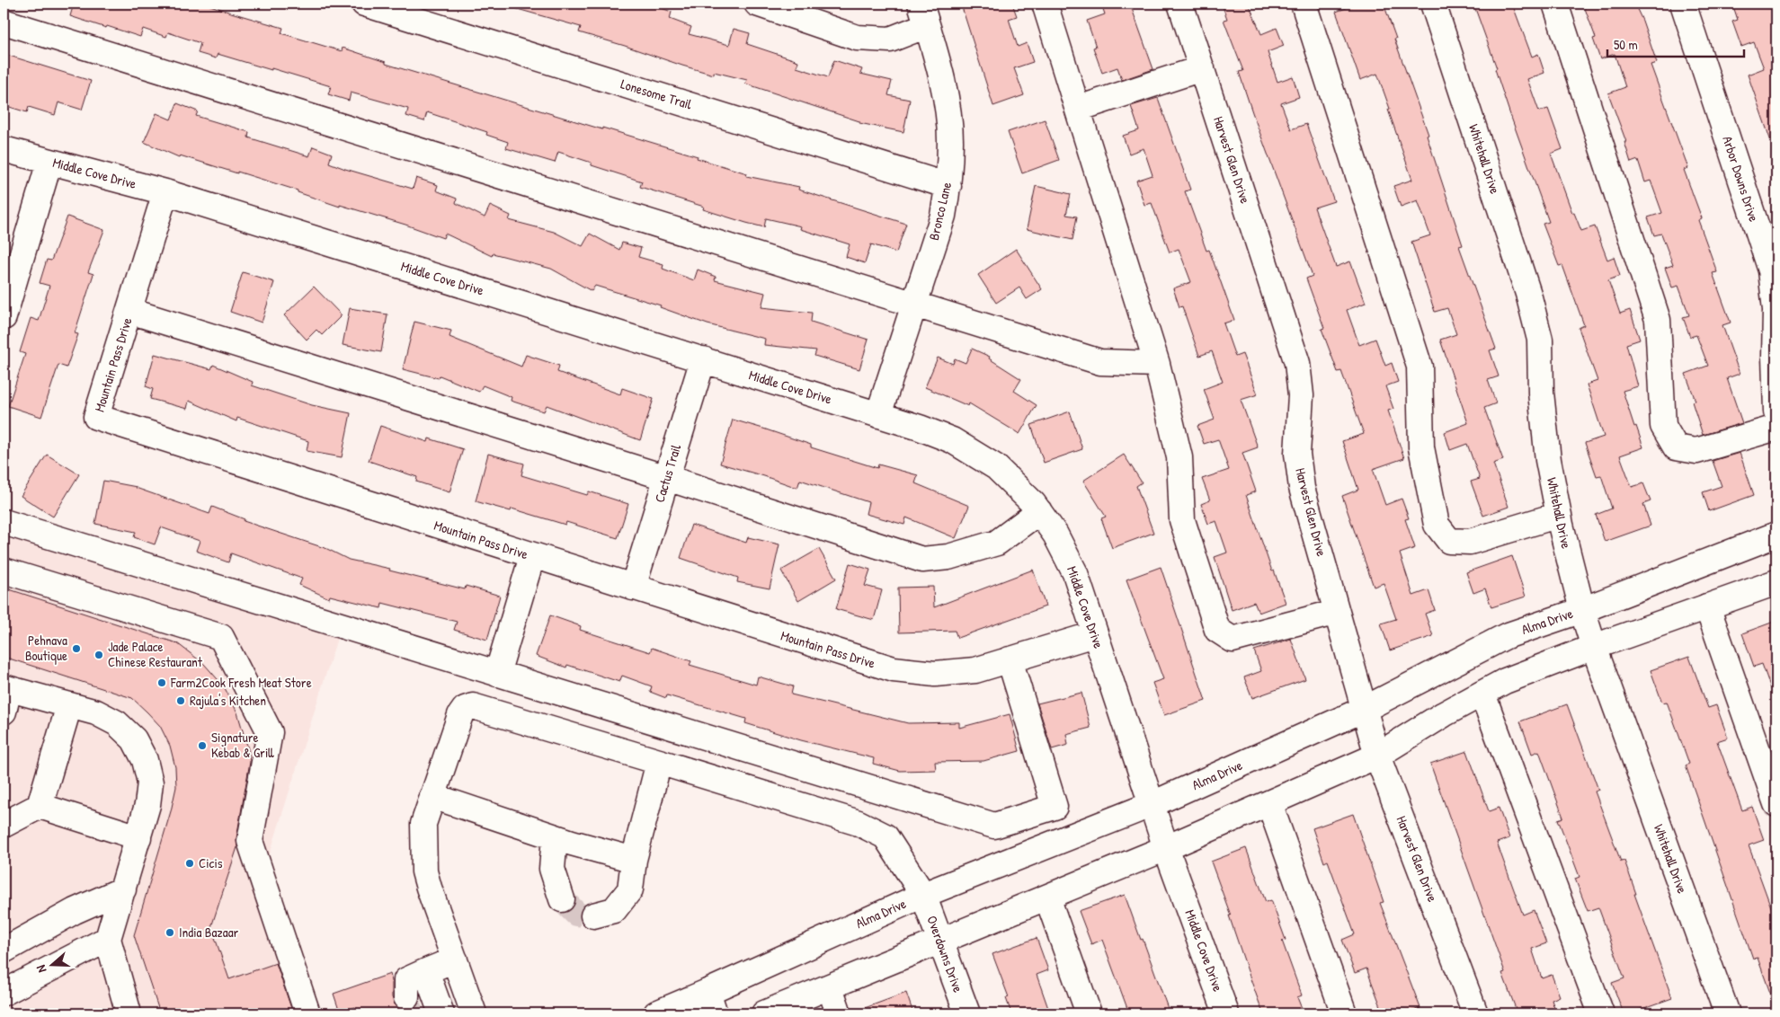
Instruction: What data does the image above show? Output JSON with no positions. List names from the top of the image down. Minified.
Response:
{"streets":{"street":["Lonesome Trail","Whitehall Drive","Harvest Glen Drive","Middle Cove Drive","Arbor Downs Drive","Bronco Lane","Mountain Pass Drive","Cactus Trail","Alma Drive","Overdowns Drive"]},"crossings":[["Lonesome Trail","Bronco Lane"],["Whitehall Drive","Alma Drive"],["Harvest Glen Drive","Alma Drive"],["Middle Cove Drive","Bronco Lane"],["Middle Cove Drive","Mountain Pass Drive"],["Middle Cove Drive","Cactus Trail"],["Middle Cove Drive","Alma Drive"],["Mountain Pass Drive","Cactus Trail"],["Alma Drive","Overdowns Drive"]],"places":["Pehnava Boutique","Jade Palace Chinese Restaurant","Farm2Cook Fresh Meat Store","Rajula's Kitchen","Signature Kebab & Grill","Cicis","India Bazaar"],"scale_bar":"50 m","north":"left"}
